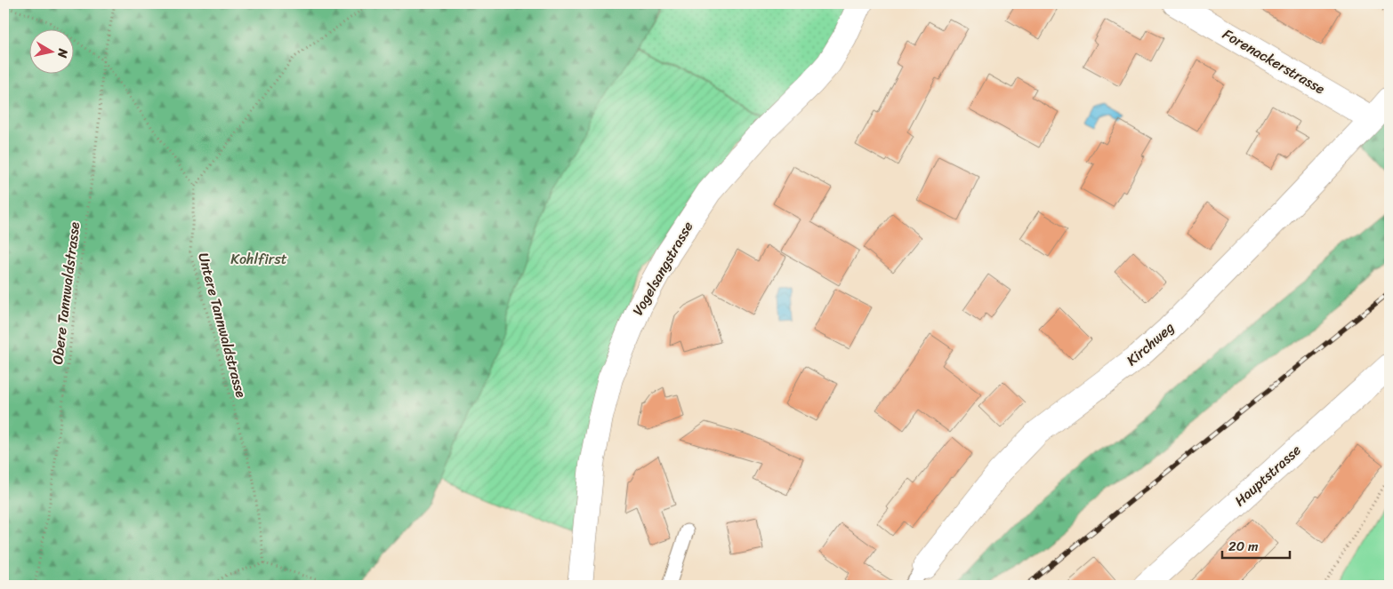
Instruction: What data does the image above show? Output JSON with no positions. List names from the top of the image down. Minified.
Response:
{"streets":{"street":["Forenackerstrasse","Vogelsangstrasse","Kirchweg","Hauptstrasse"],"path":["Obere Tannwaldstrasse","Untere Tannwaldstrasse"]},"crossings":[["Forenackerstrasse","Kirchweg"]],"parks":["Kohlfirst"],"scale_bar":"20 m","north":"right"}
